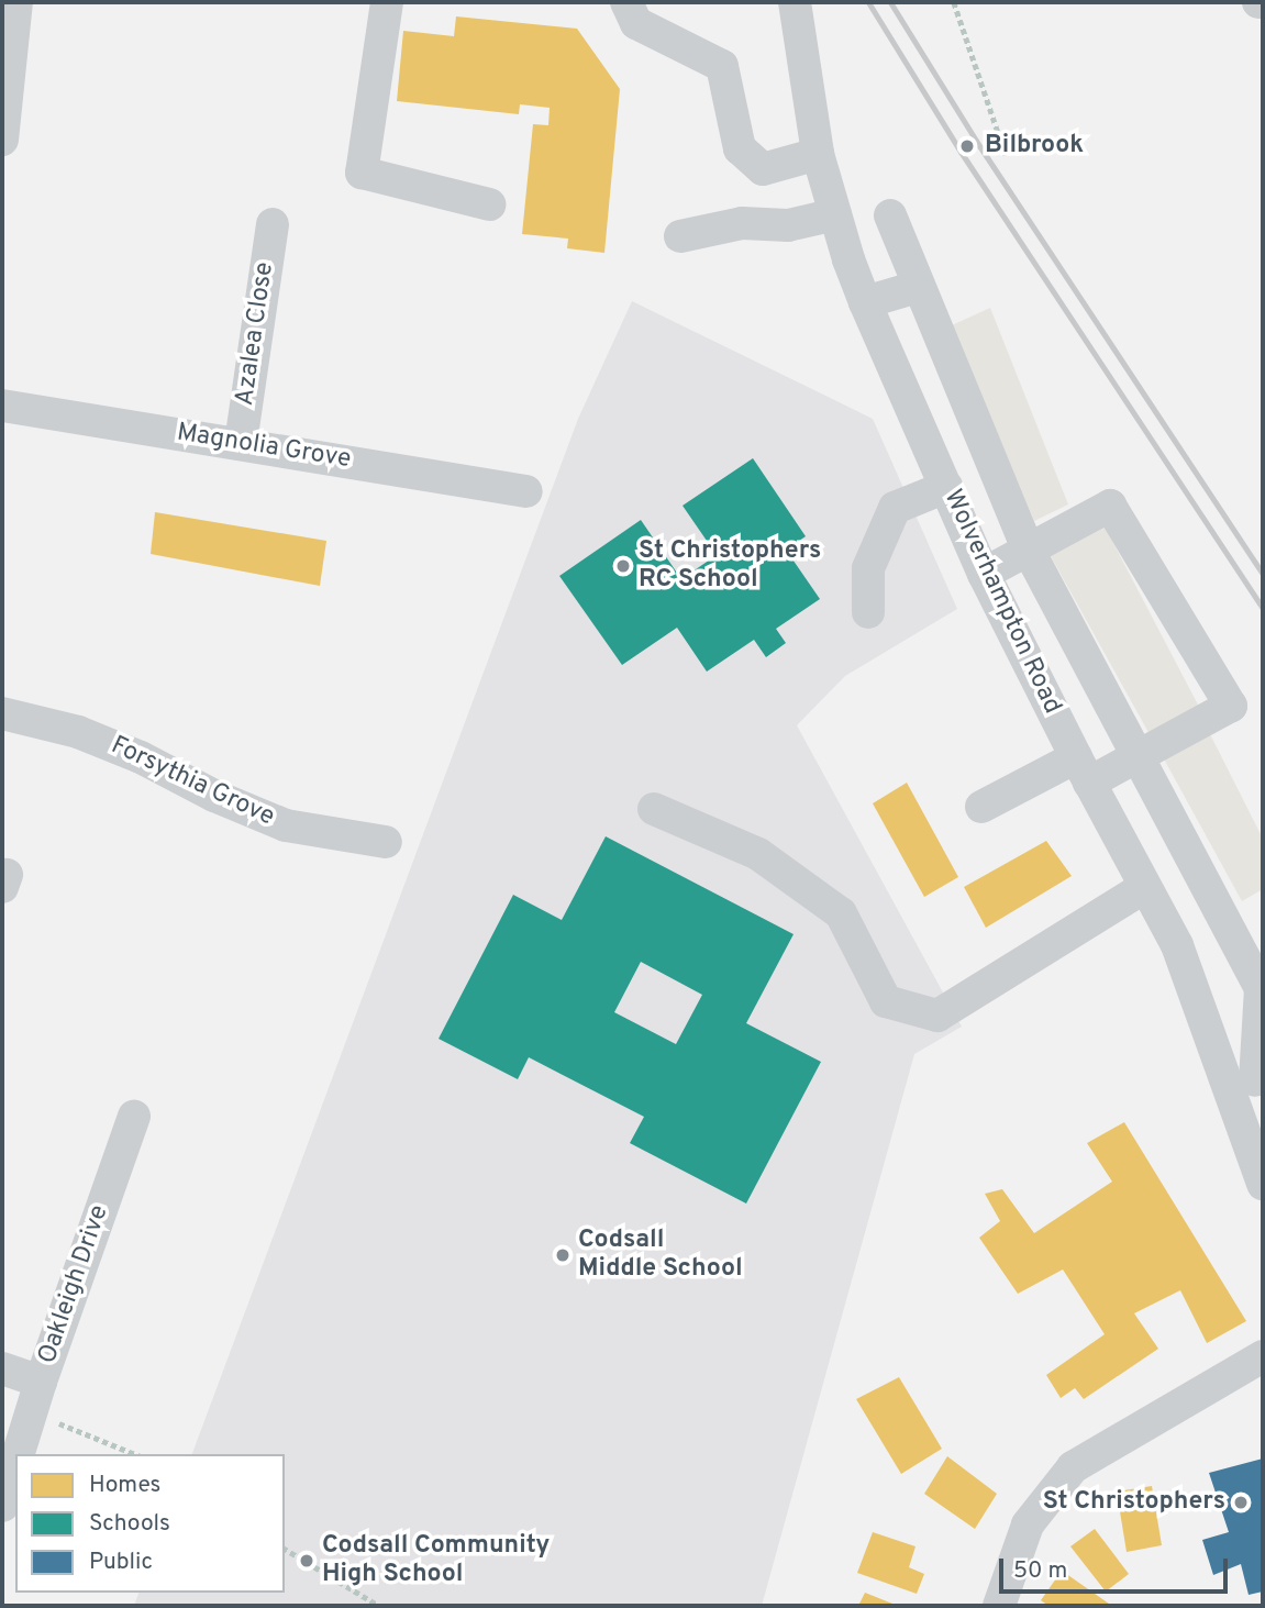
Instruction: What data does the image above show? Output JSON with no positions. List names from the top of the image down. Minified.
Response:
{"streets":{"street":["Azalea Close","Magnolia Grove","Wolverhampton Road","Forsythia Grove","Oakleigh Drive"]},"crossings":[["Azalea Close","Magnolia Grove"]],"places":["Bilbrook","St Christophers RC School","Codsall Middle School","St Christophers","Codsall Community High School"],"legend":["Homes","Schools","Public"],"scale_bar":"50 m"}
